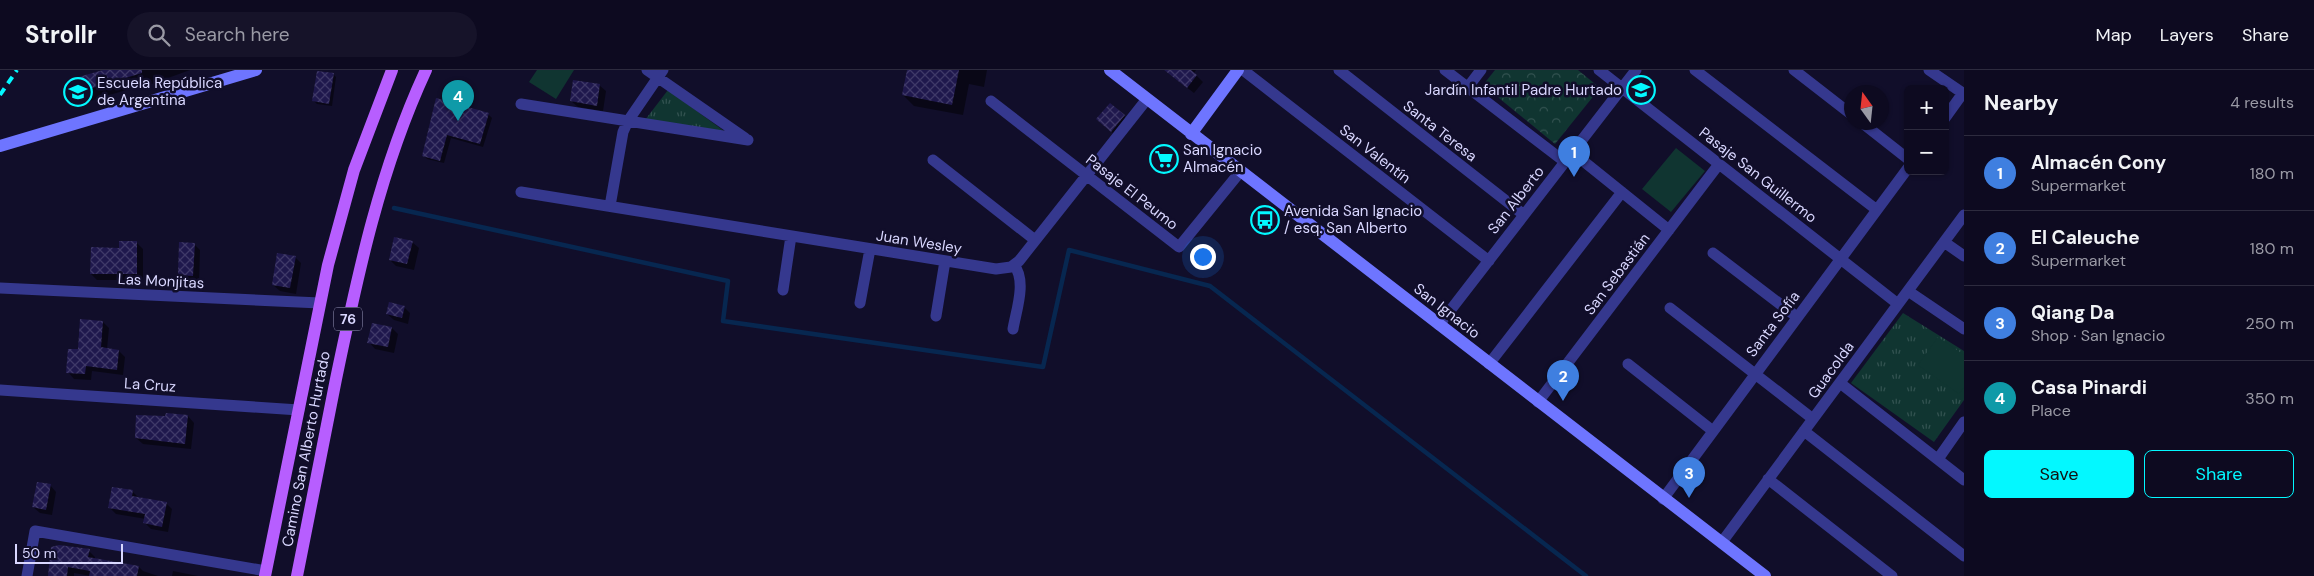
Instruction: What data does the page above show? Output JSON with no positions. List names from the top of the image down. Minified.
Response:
{"streets":{"main road":["San Ignacio","76","Camino San Alberto Hurtado"],"street":["Santa Teresa","San Valentín","Pasaje San Guillermo","Pasaje El Peumo","San Alberto","Juan Wesley","San Sebastián","Las Monjitas","Santa Sofía","Guacolda","La Cruz"]},"crossings":[["Santa Teresa","San Alberto"],["San Valentín","San Alberto"],["Pasaje San Guillermo","San Alberto"],["Pasaje San Guillermo","San Sebastián"],["Pasaje San Guillermo","Santa Sofía"],["Pasaje San Guillermo","Guacolda"],["Pasaje El Peumo","San Ignacio"],["San Alberto","San Ignacio"],["San Sebastián","San Ignacio"],["Las Monjitas","Camino San Alberto Hurtado"],["San Ignacio","Santa Sofía"],["San Ignacio","Guacolda"],["La Cruz","Camino San Alberto Hurtado"]],"places":{"school or university":["Jardín Infantil Padre Hurtado","Escuela República de Argentina"],"supermarket":["San Ignacio Almacén"],"bus stop":["Avenida San Ignacio / esq. San Alberto"]},"scale_bar":"50 m","north":"top","page":{"header":"Strollr","search":"Search here","nav":["Map","Layers","Share"],"heading":["Nearby","4 results"],"pins":["4","1","2","3"],"map_buttons":["+","−"],"list":[{"mark":"1","name":"Almacén Cony","note":"Supermarket","value":"180 m"},{"mark":"2","name":"El Caleuche","note":"Supermarket","value":"180 m"},{"mark":"3","name":"Qiang Da","note":"Shop · San Ignacio","value":"250 m"},{"mark":"4","name":"Casa Pinardi","note":"Place","value":"350 m"}],"buttons":["Save","Share"],"scale":"50 m"}}
